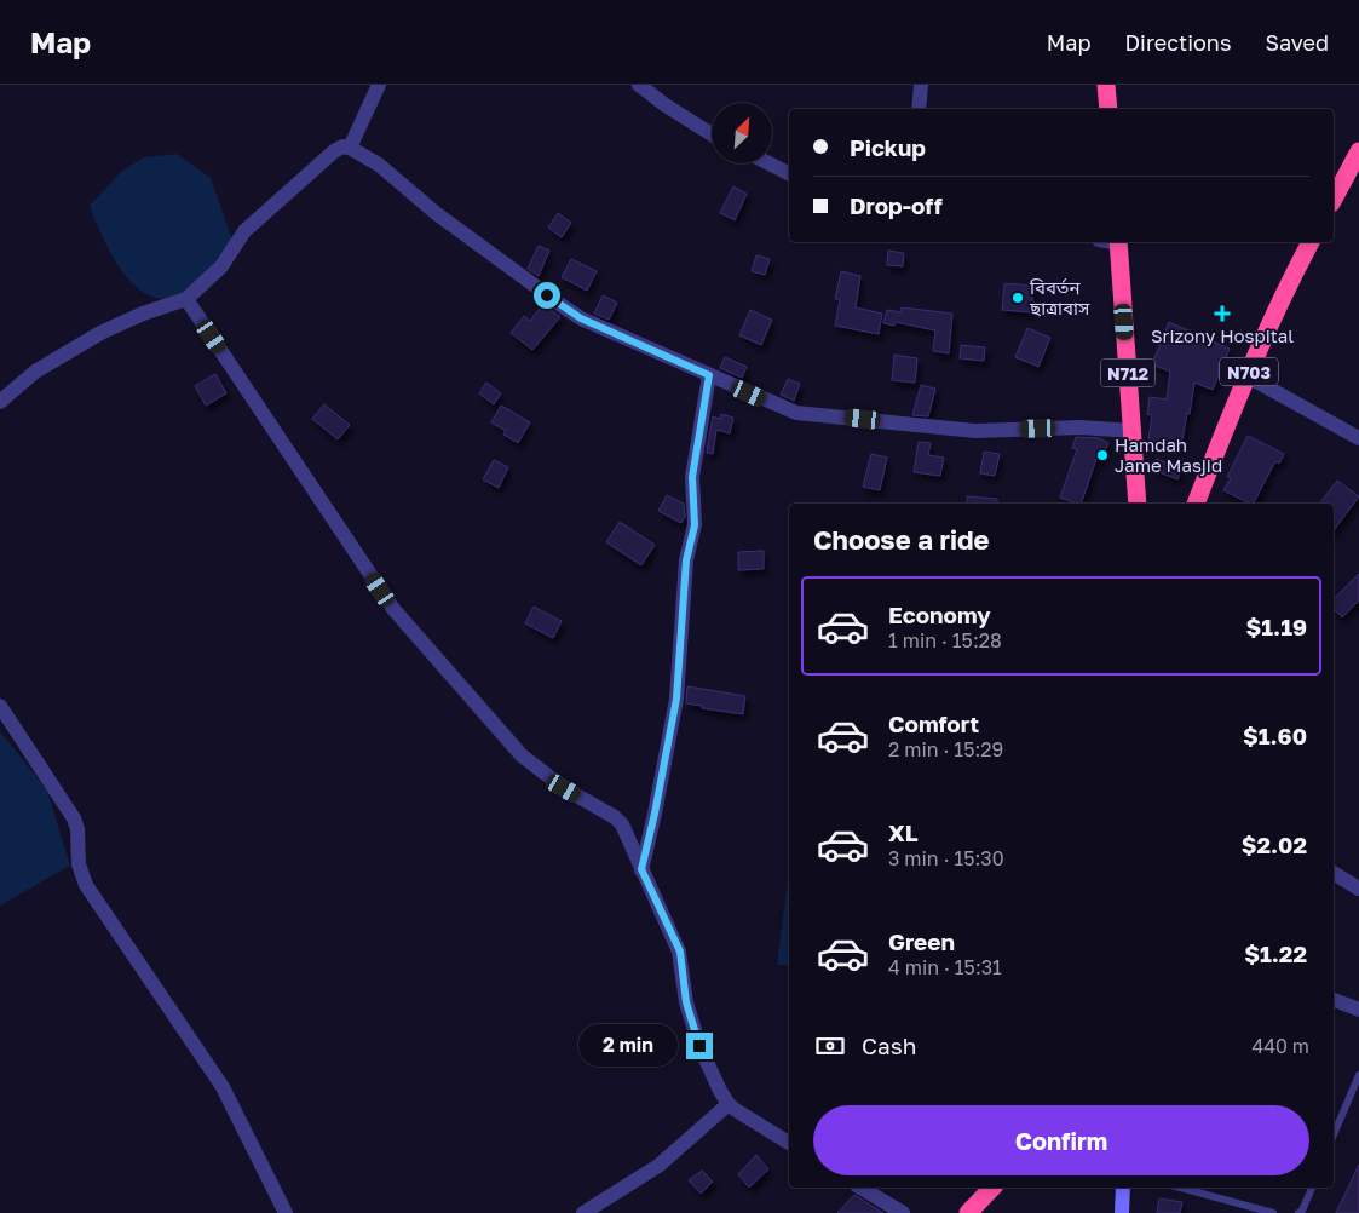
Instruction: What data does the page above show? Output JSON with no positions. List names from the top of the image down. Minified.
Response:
{"streets":{"highway":["N703","N712"]},"places":{"other":["বিবর্তন ছাত্রাবাস","Hamdah Jame Masjid"],"health":["Srizony Hospital"]},"north":"top right","page":{"header":"Map","nav":["Map","Directions","Saved"],"banner":["Pickup","Drop-off"],"heading":"Choose a ride","list":[{"name":"Economy","note":"1 min · 15:28","value":"$1.19"},{"name":"Comfort","note":"2 min · 15:29","value":"$1.60"},{"name":"XL","note":"3 min · 15:30","value":"$2.02"},{"name":"Green","note":"4 min · 15:31","value":"$1.22"}],"pay":["Cash","440 m"],"bubble":"2 min","buttons":"Confirm"}}
